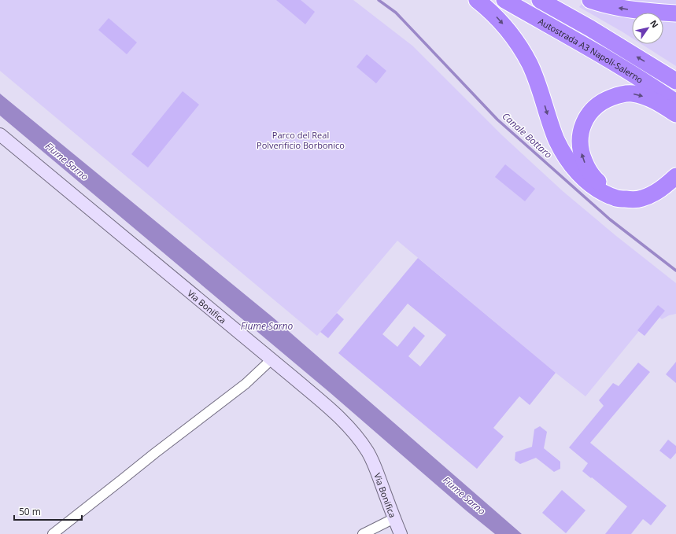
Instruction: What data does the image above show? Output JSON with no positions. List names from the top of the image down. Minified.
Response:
{"streets":{"highway":["Autostrada A3 Napoli-Salerno"],"main road":["Via Bonifica"]},"water":["Canale Bottaro","Fiume Sarno"],"parks":["Parco del Real Polverificio Borbonico"],"scale_bar":"50 m","north":"top right"}
